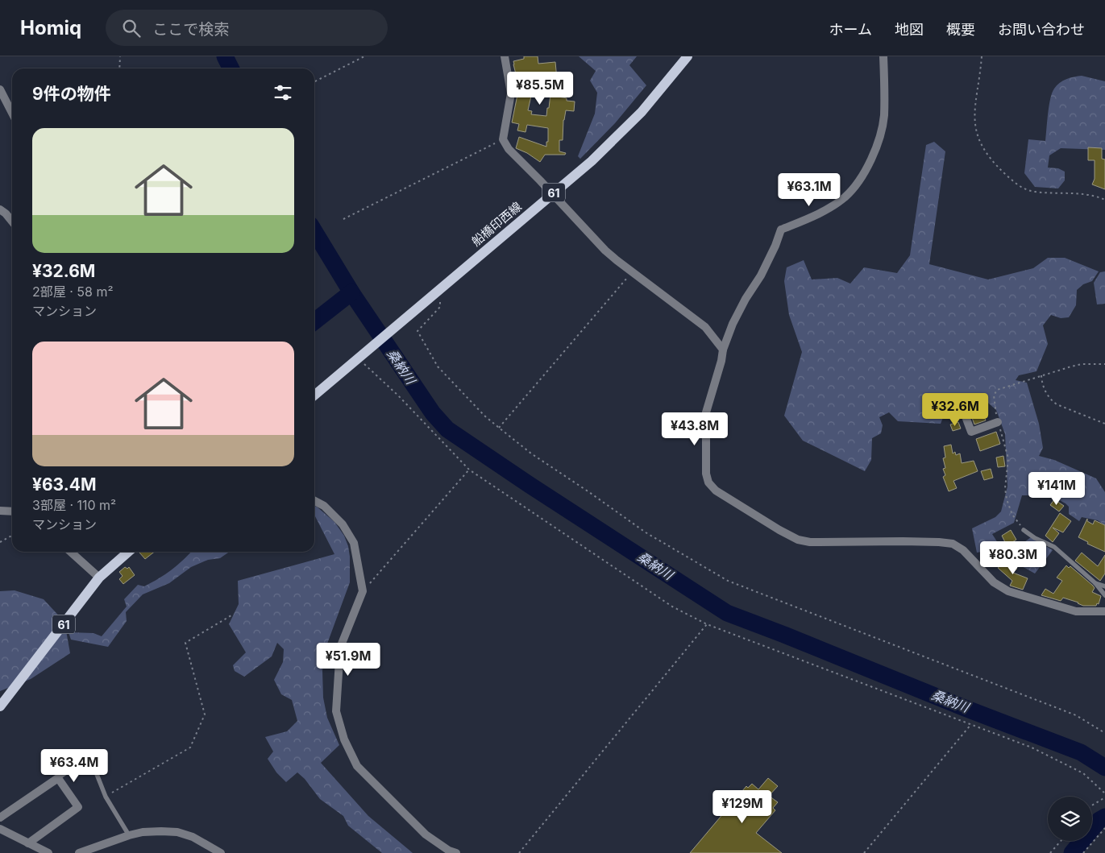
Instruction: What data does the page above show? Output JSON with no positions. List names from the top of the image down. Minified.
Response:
{"streets":{"main road":["61","船橋印西線"]},"water":["桑納川"],"page":{"header":"Homiq","search":"ここで検索","nav":["ホーム","地図","概要","お問い合わせ"],"heading":"9件の物件","price":["¥85.5M","¥63.1M","¥32.6M","¥43.8M","¥141M","¥80.3M","¥51.9M","¥63.4M","¥129M"],"list":[{"name":"¥32.6M","note":"2部屋 · 58 m² · マンション"},{"name":"¥63.4M","note":"3部屋 · 110 m² · マンション"}]}}
